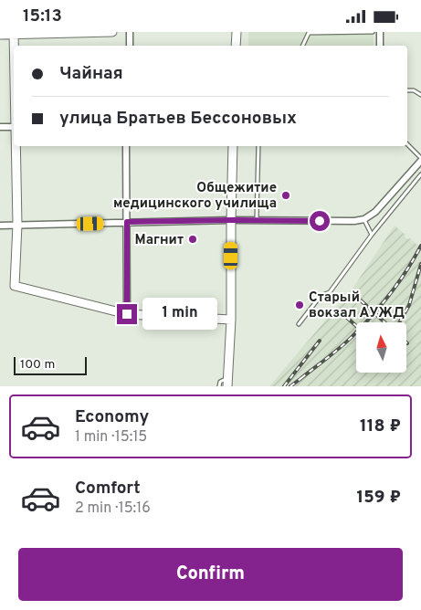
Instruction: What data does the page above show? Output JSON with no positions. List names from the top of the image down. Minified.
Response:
{"places":["Общежитие медицинского училища","Магнит","Старый вокзал АУЖД"],"scale_bar":"100 m","north":"top","page":{"status":"15:13","banner":["Чайная","улица Братьев Бессоновых"],"bubble":"1 min","scale":"100 m","list":[{"name":"Economy","note":"1 min · 15:15","value":"118 ₽"},{"name":"Comfort","note":"2 min · 15:16","value":"159 ₽"}],"buttons":"Confirm"}}
